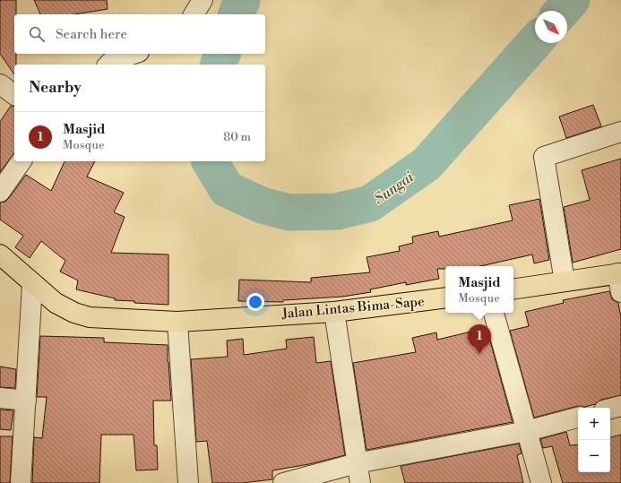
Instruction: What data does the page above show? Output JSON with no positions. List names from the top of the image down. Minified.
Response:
{"streets":{"highway":["Jalan Lintas Bima-Sape"]},"water":["Sungai"],"north":"bottom right","page":{"search":"Search here","heading":"Nearby","list":[{"mark":"1","name":"Masjid","note":"Mosque","value":"80 m"}],"popup":["Masjid","Mosque"],"pins":"1","map_buttons":["+","−"]}}
